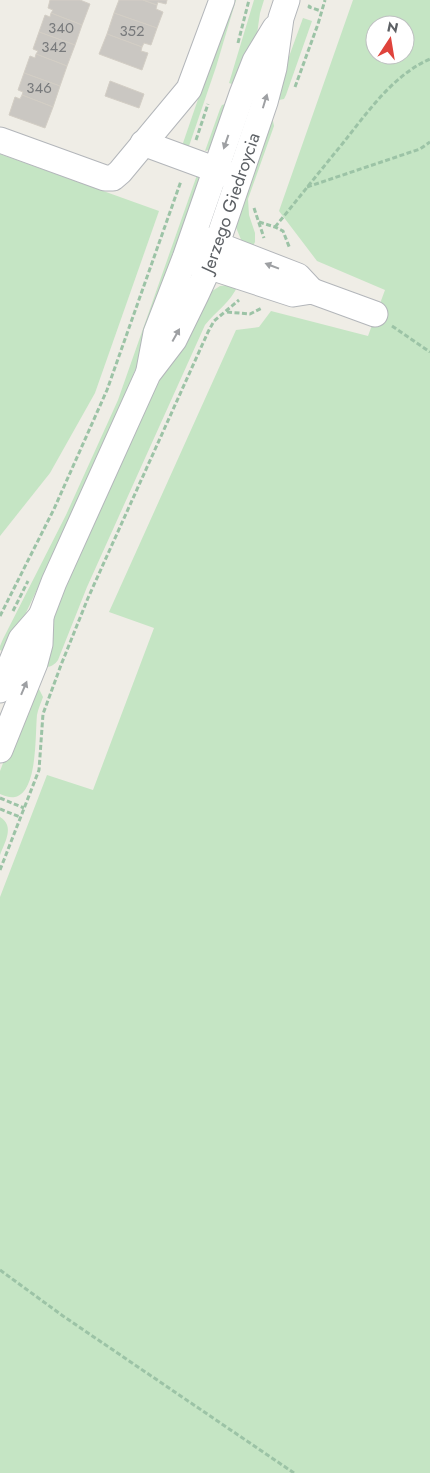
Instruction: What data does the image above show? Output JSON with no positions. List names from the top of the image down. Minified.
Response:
{"streets":{"street":["Jerzego Giedroycia"]},"house_numbers":["340","352","342","346"],"north":"top"}
